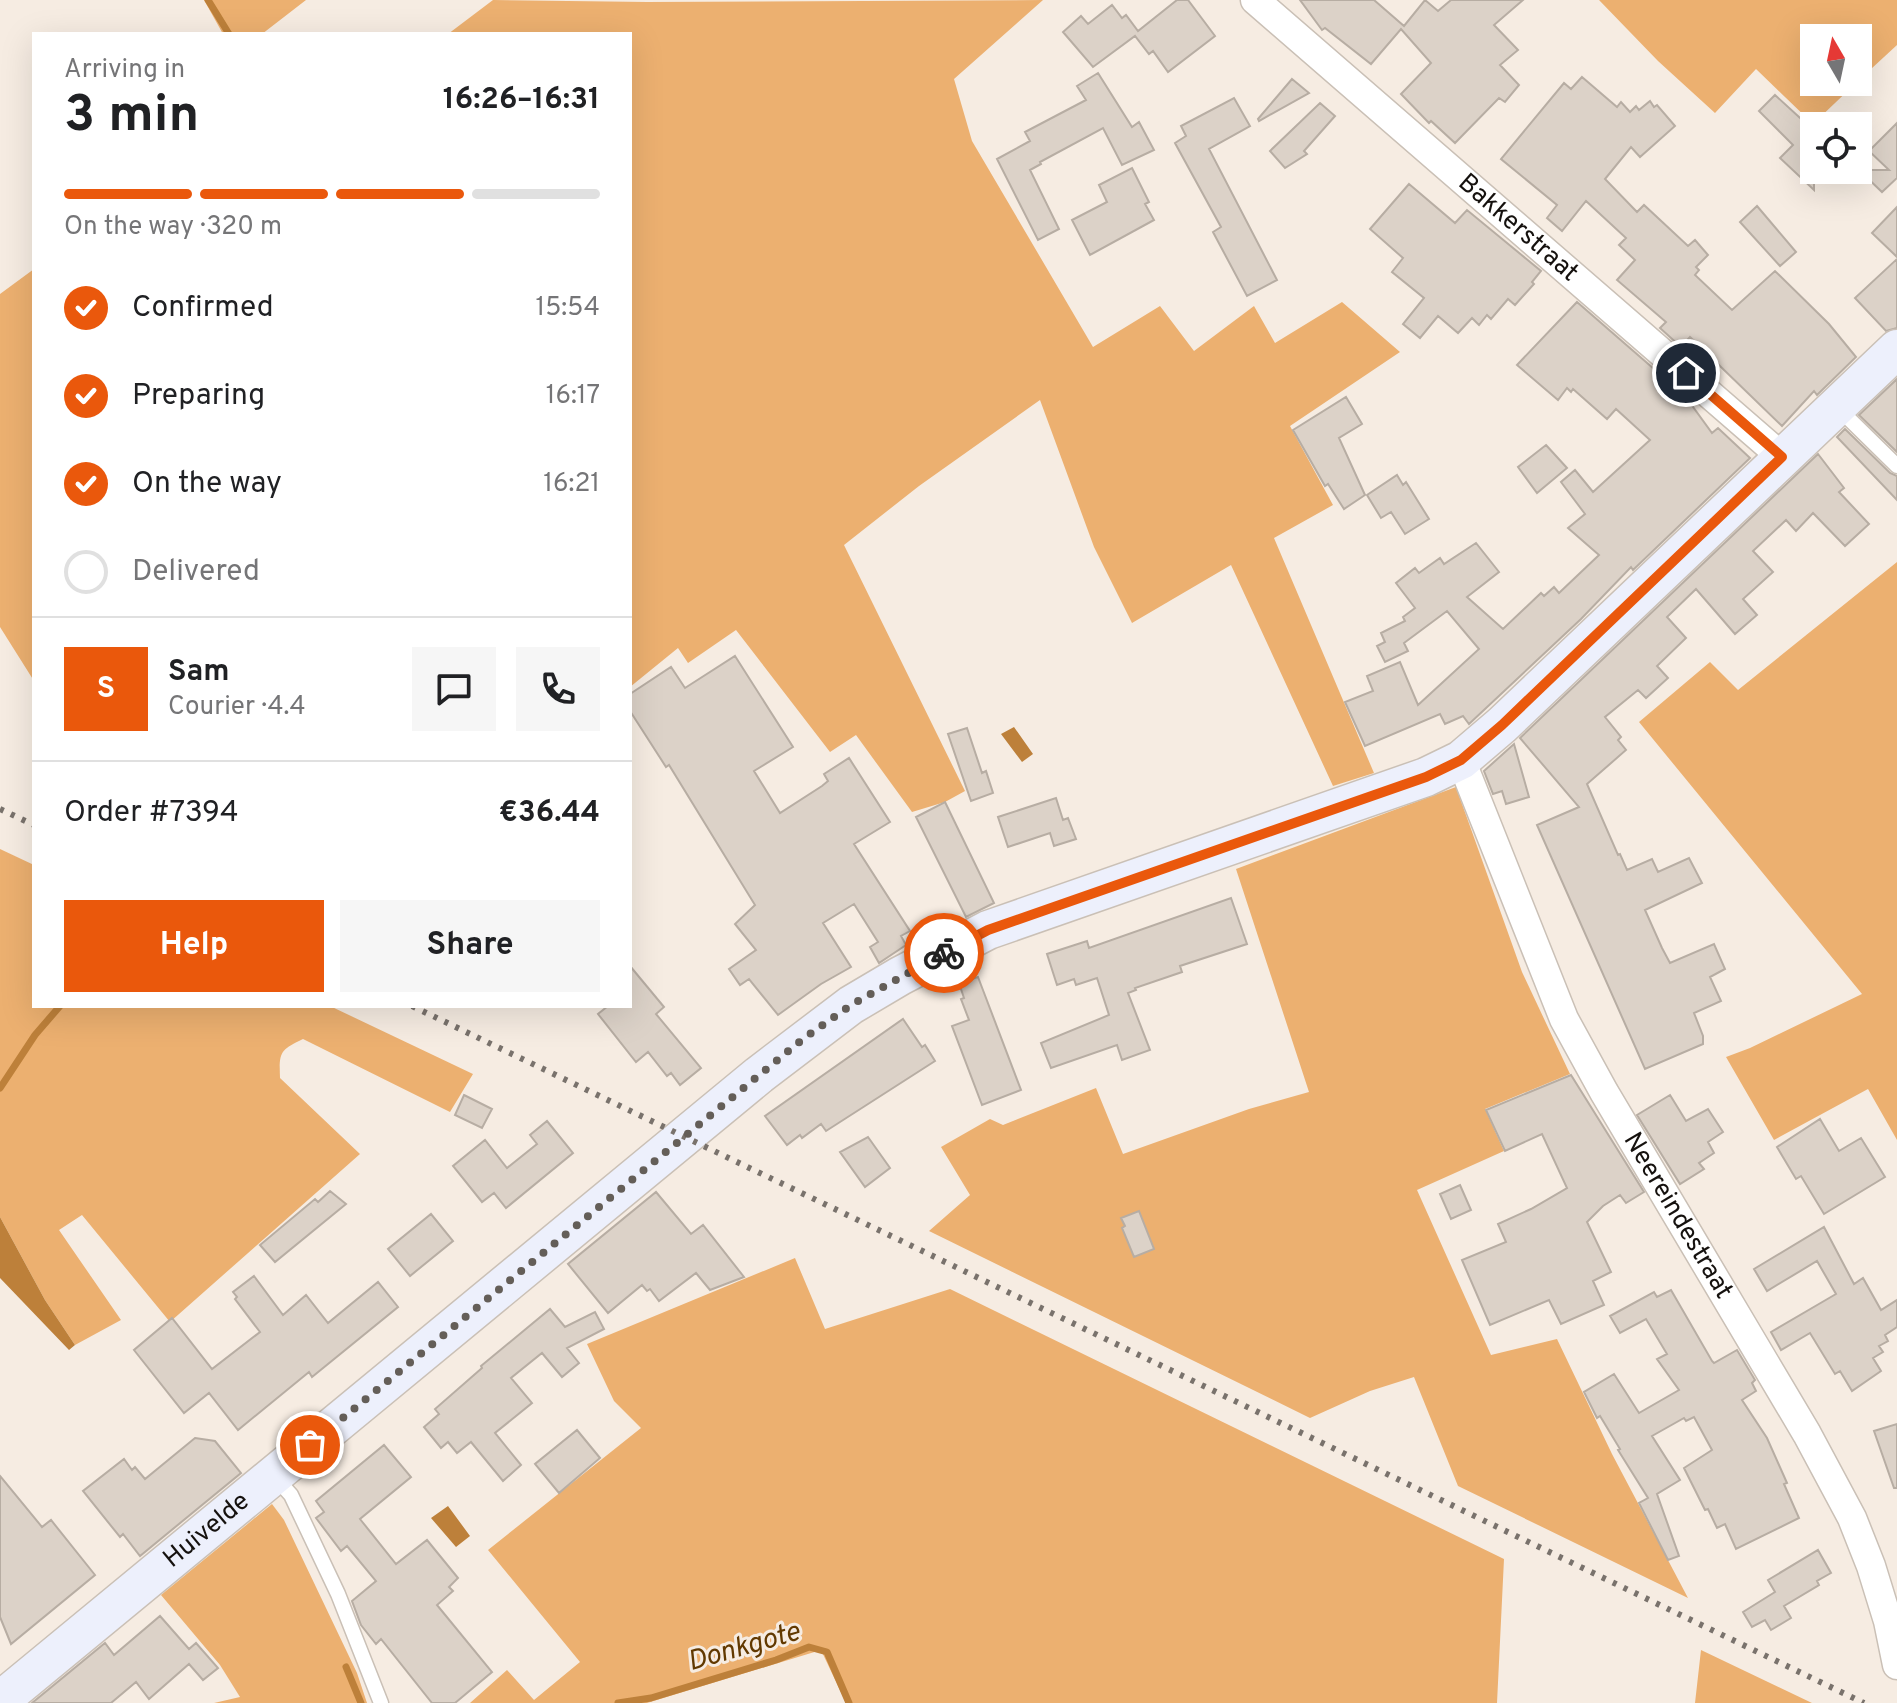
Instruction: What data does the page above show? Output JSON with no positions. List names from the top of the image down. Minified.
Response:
{"streets":{"street":["Bakkerstraat","Neereindestraat","Huivelde"]},"crossings":[["Bakkerstraat","Huivelde"],["Neereindestraat","Huivelde"]],"water":["Donkgote"],"north":"top","page":{"heading":["3 min","Arriving in","16:26–16:31"],"panel":["Sam","Courier · 4.4","Order #7394","€36.44"],"bar":"On the way · 320 m","list":[["Confirmed","15:54"],["Preparing","16:17"],["On the way","16:21"],"Delivered"],"round":"S","buttons":["Help","Share"]}}
